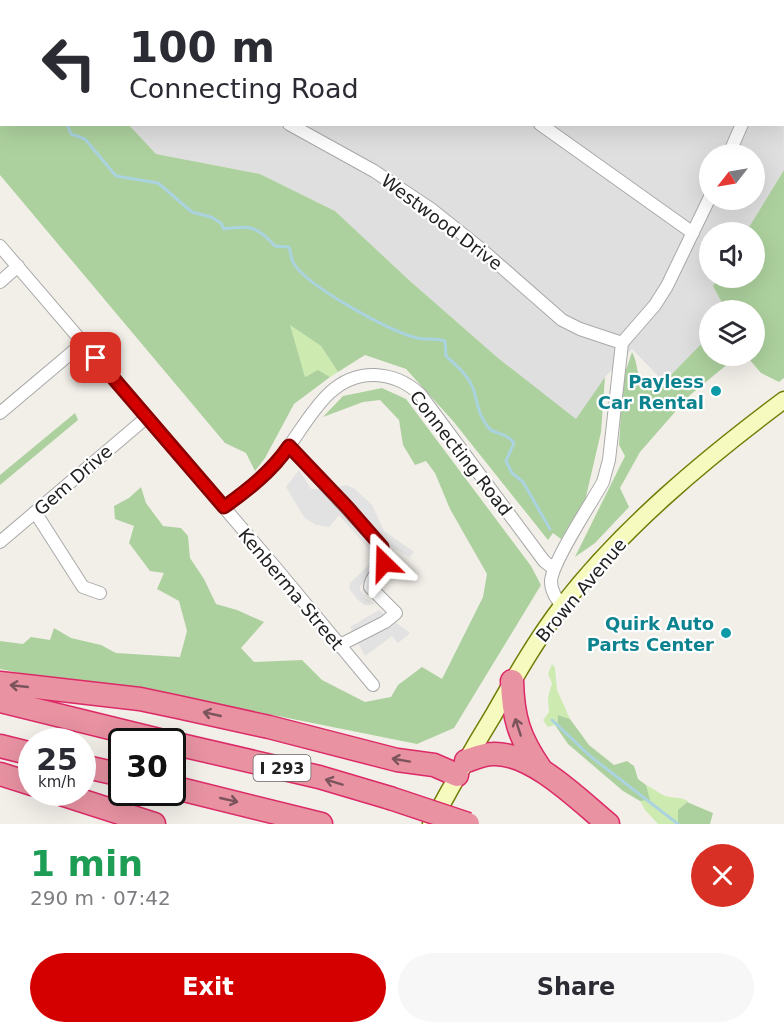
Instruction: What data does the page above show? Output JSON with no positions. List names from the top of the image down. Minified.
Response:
{"streets":{"highway":["I 293"],"main road":["Brown Avenue"],"street":["Westwood Drive","Connecting Road","Gem Drive","Kenberma Street"]},"crossings":[["Connecting Road","Kenberma Street"],["Gem Drive","Kenberma Street"]],"places":["Payless Car Rental","Quirk Auto Parts Center"],"north":"bottom left","page":{"turn":["100 m","Connecting Road"],"speed":"25 km/h","limit":"30","heading":["1 min","290 m · 07:42"],"buttons":["Exit","Share"]}}
